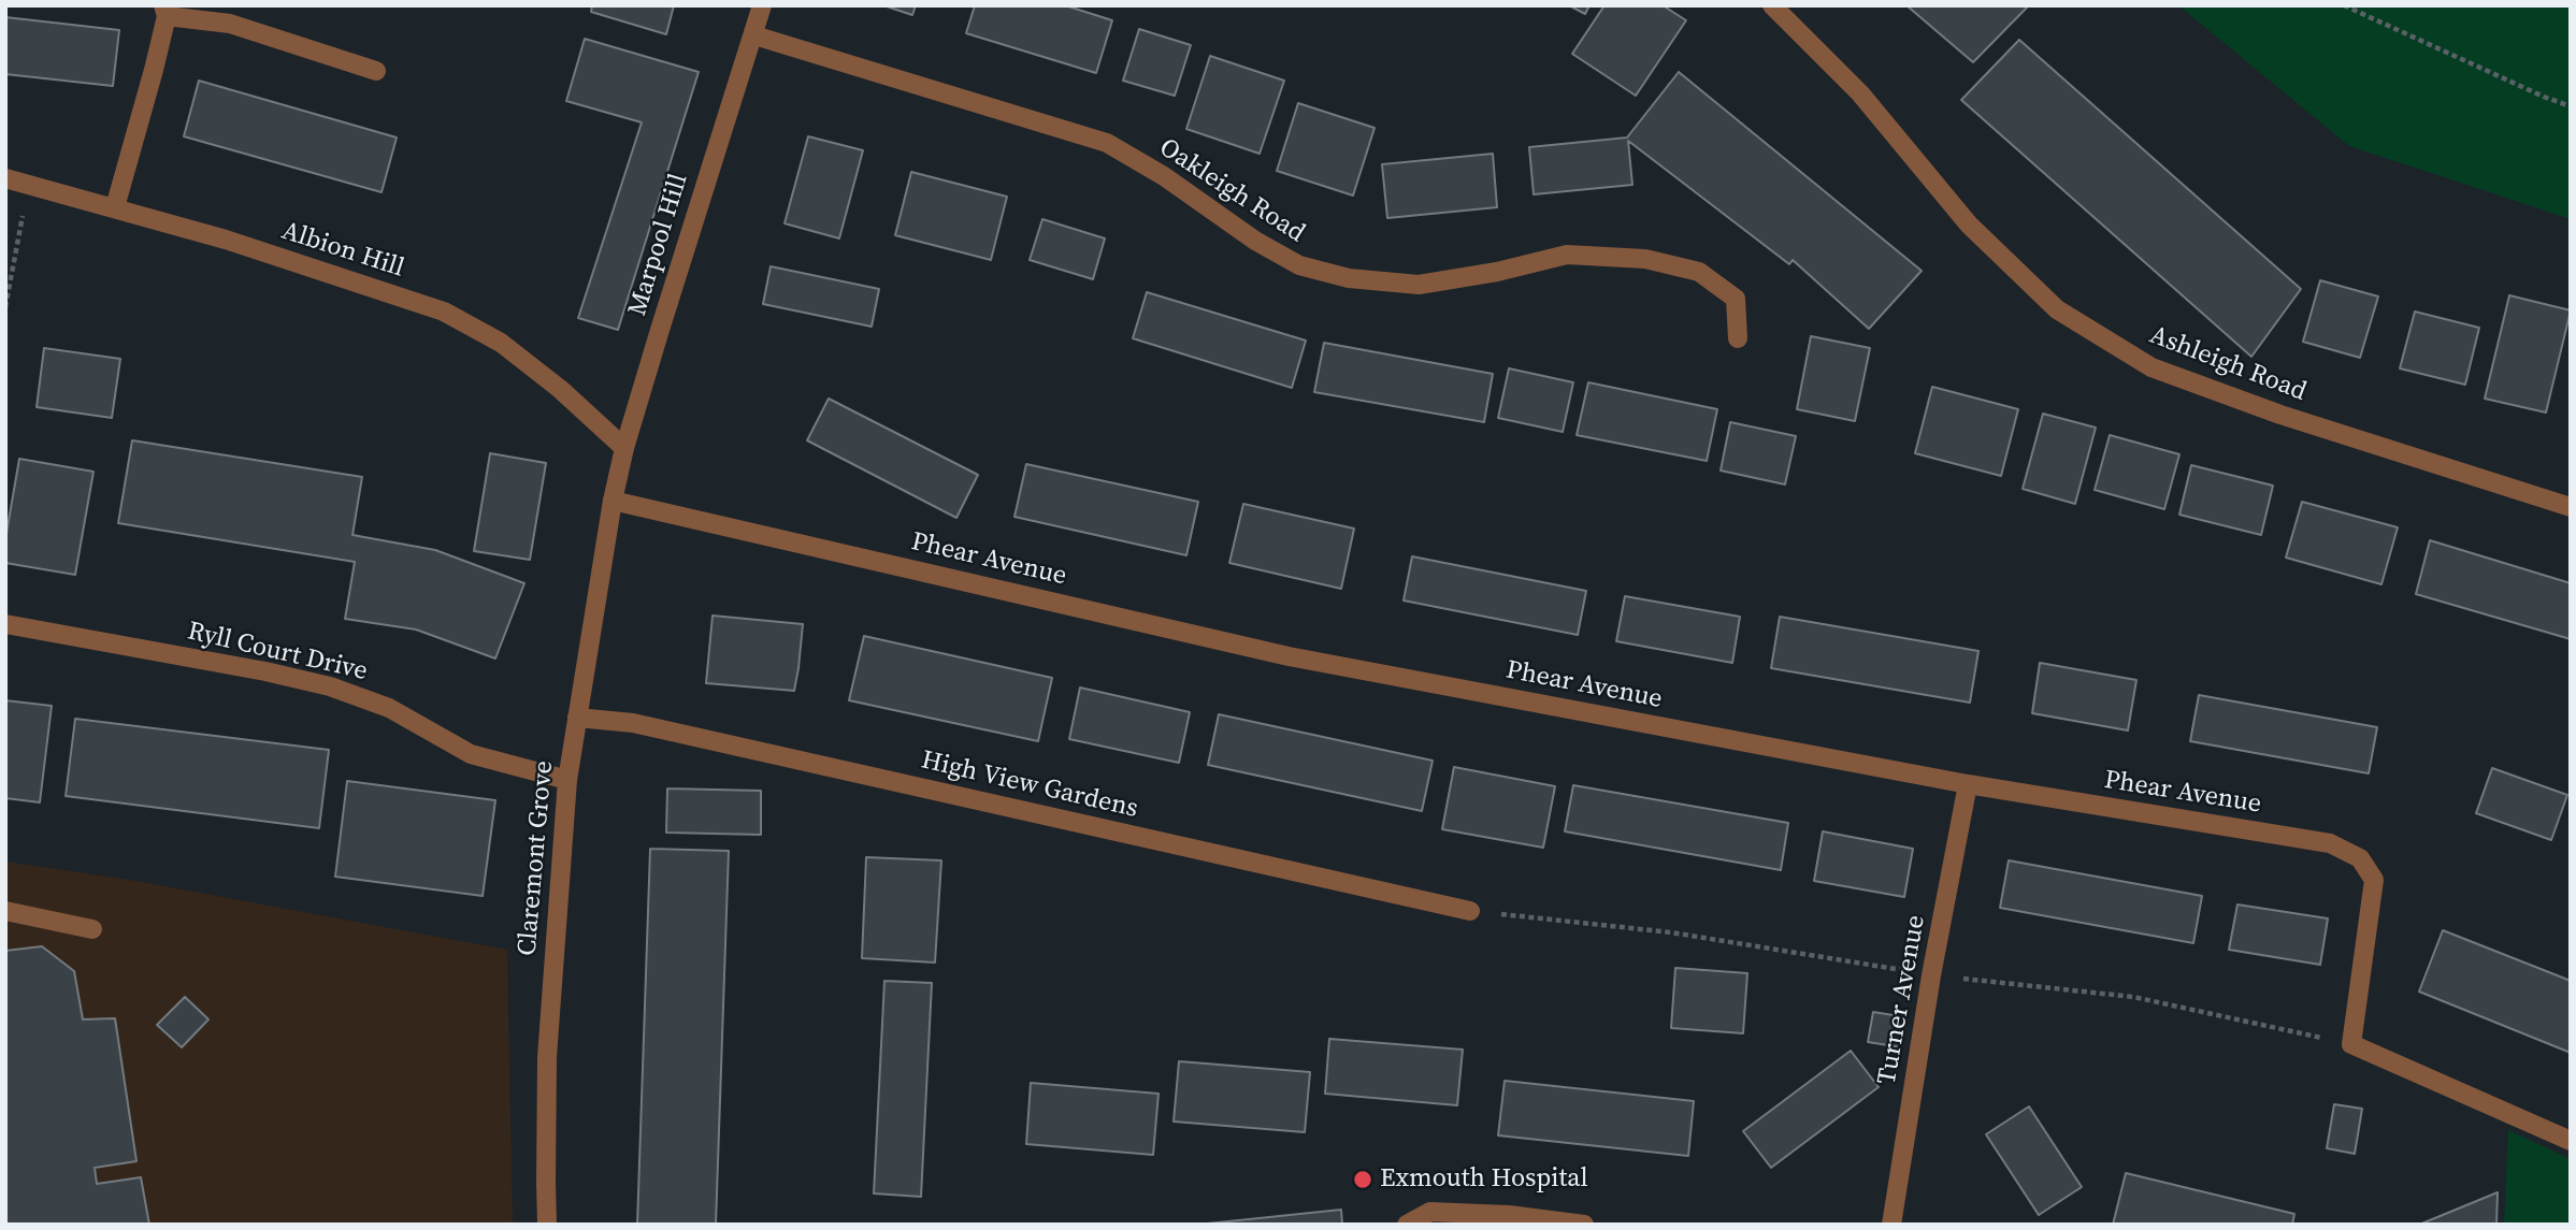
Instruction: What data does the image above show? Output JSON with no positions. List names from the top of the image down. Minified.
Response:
{"streets":{"street":["Oakleigh Road","Marpool Hill","Albion Hill","Ashleigh Road","Phear Avenue","Ryll Court Drive","High View Gardens","Claremont Grove","Turner Avenue"]},"crossings":[["Oakleigh Road","Marpool Hill"],["Marpool Hill","Albion Hill"],["Marpool Hill","Phear Avenue"],["Marpool Hill","Claremont Grove"],["Phear Avenue","Claremont Grove"],["Phear Avenue","Turner Avenue"],["Ryll Court Drive","Claremont Grove"],["High View Gardens","Claremont Grove"]],"places":["Exmouth Hospital"]}
